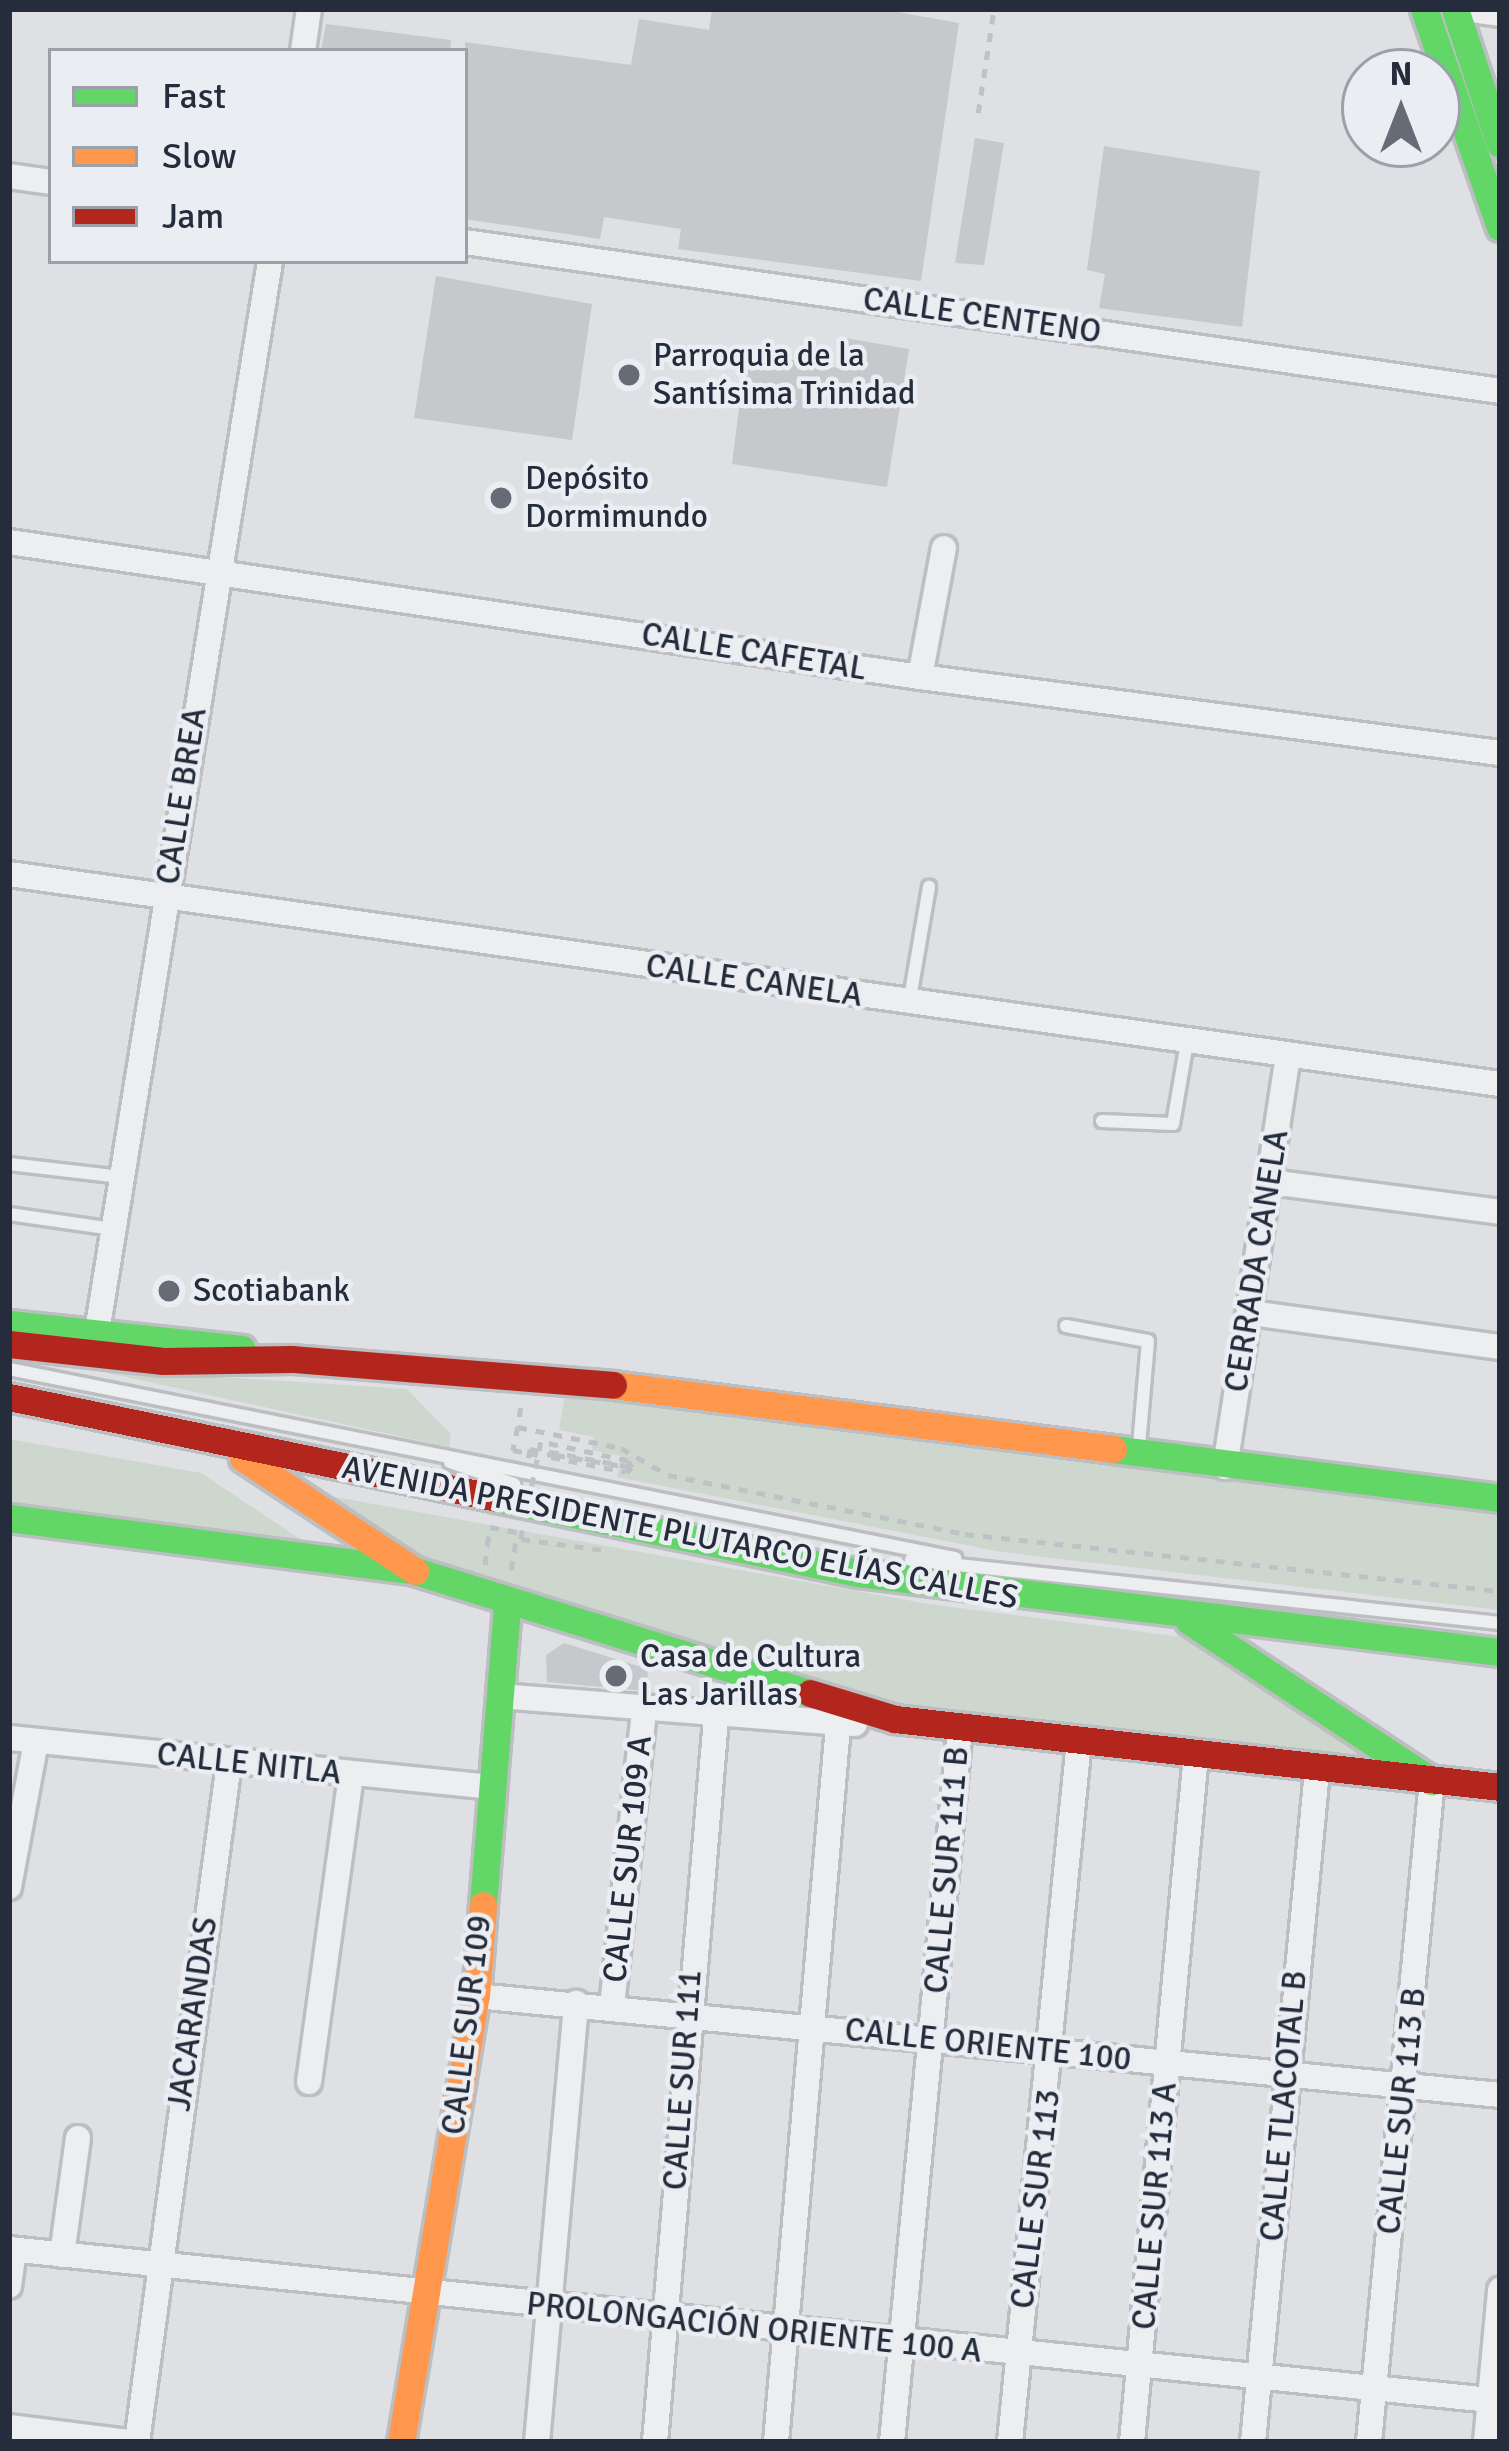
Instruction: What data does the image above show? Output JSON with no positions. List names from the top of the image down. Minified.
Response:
{"streets":{"main road":["AVENIDA PRESIDENTE PLUTARCO ELÍAS CALLES","CALLE SUR 109"],"street":["CALLE CENTENO","CALLE CAFETAL","CALLE BREA","CALLE CANELA","CERRADA CANELA","CALLE NITLA","CALLE SUR 109 A","CALLE SUR 111 B","JACARANDAS","CALLE ORIENTE 100","CALLE SUR 111","CALLE TLACOTAL B","CALLE SUR 113 B","CALLE SUR 113","CALLE SUR 113 A","PROLONGACIÓN ORIENTE 100 A"]},"crossings":[["CALLE CAFETAL","CALLE BREA"],["CALLE BREA","CALLE CANELA"],["CALLE CANELA","CERRADA CANELA"],["CALLE NITLA","JACARANDAS"],["CALLE NITLA","CALLE SUR 109"],["CALLE SUR 109 A","CALLE ORIENTE 100"],["CALLE SUR 109 A","PROLONGACIÓN ORIENTE 100 A"],["CALLE SUR 111 B","CALLE ORIENTE 100"],["CALLE SUR 111 B","PROLONGACIÓN ORIENTE 100 A"],["JACARANDAS","PROLONGACIÓN ORIENTE 100 A"],["CALLE SUR 109","CALLE ORIENTE 100"],["CALLE SUR 109","PROLONGACIÓN ORIENTE 100 A"],["CALLE ORIENTE 100","CALLE SUR 111"],["CALLE ORIENTE 100","CALLE TLACOTAL B"],["CALLE ORIENTE 100","CALLE SUR 113 B"],["CALLE ORIENTE 100","CALLE SUR 113"],["CALLE ORIENTE 100","CALLE SUR 113 A"],["CALLE SUR 111","PROLONGACIÓN ORIENTE 100 A"],["CALLE TLACOTAL B","PROLONGACIÓN ORIENTE 100 A"],["CALLE SUR 113 B","PROLONGACIÓN ORIENTE 100 A"],["CALLE SUR 113","PROLONGACIÓN ORIENTE 100 A"],["CALLE SUR 113 A","PROLONGACIÓN ORIENTE 100 A"]],"places":["Parroquia de la Santísima Trinidad","Depósito Dormimundo","Scotiabank","Casa de Cultura Las Jarillas"],"legend":["Fast","Slow","Jam"],"north":"top"}
